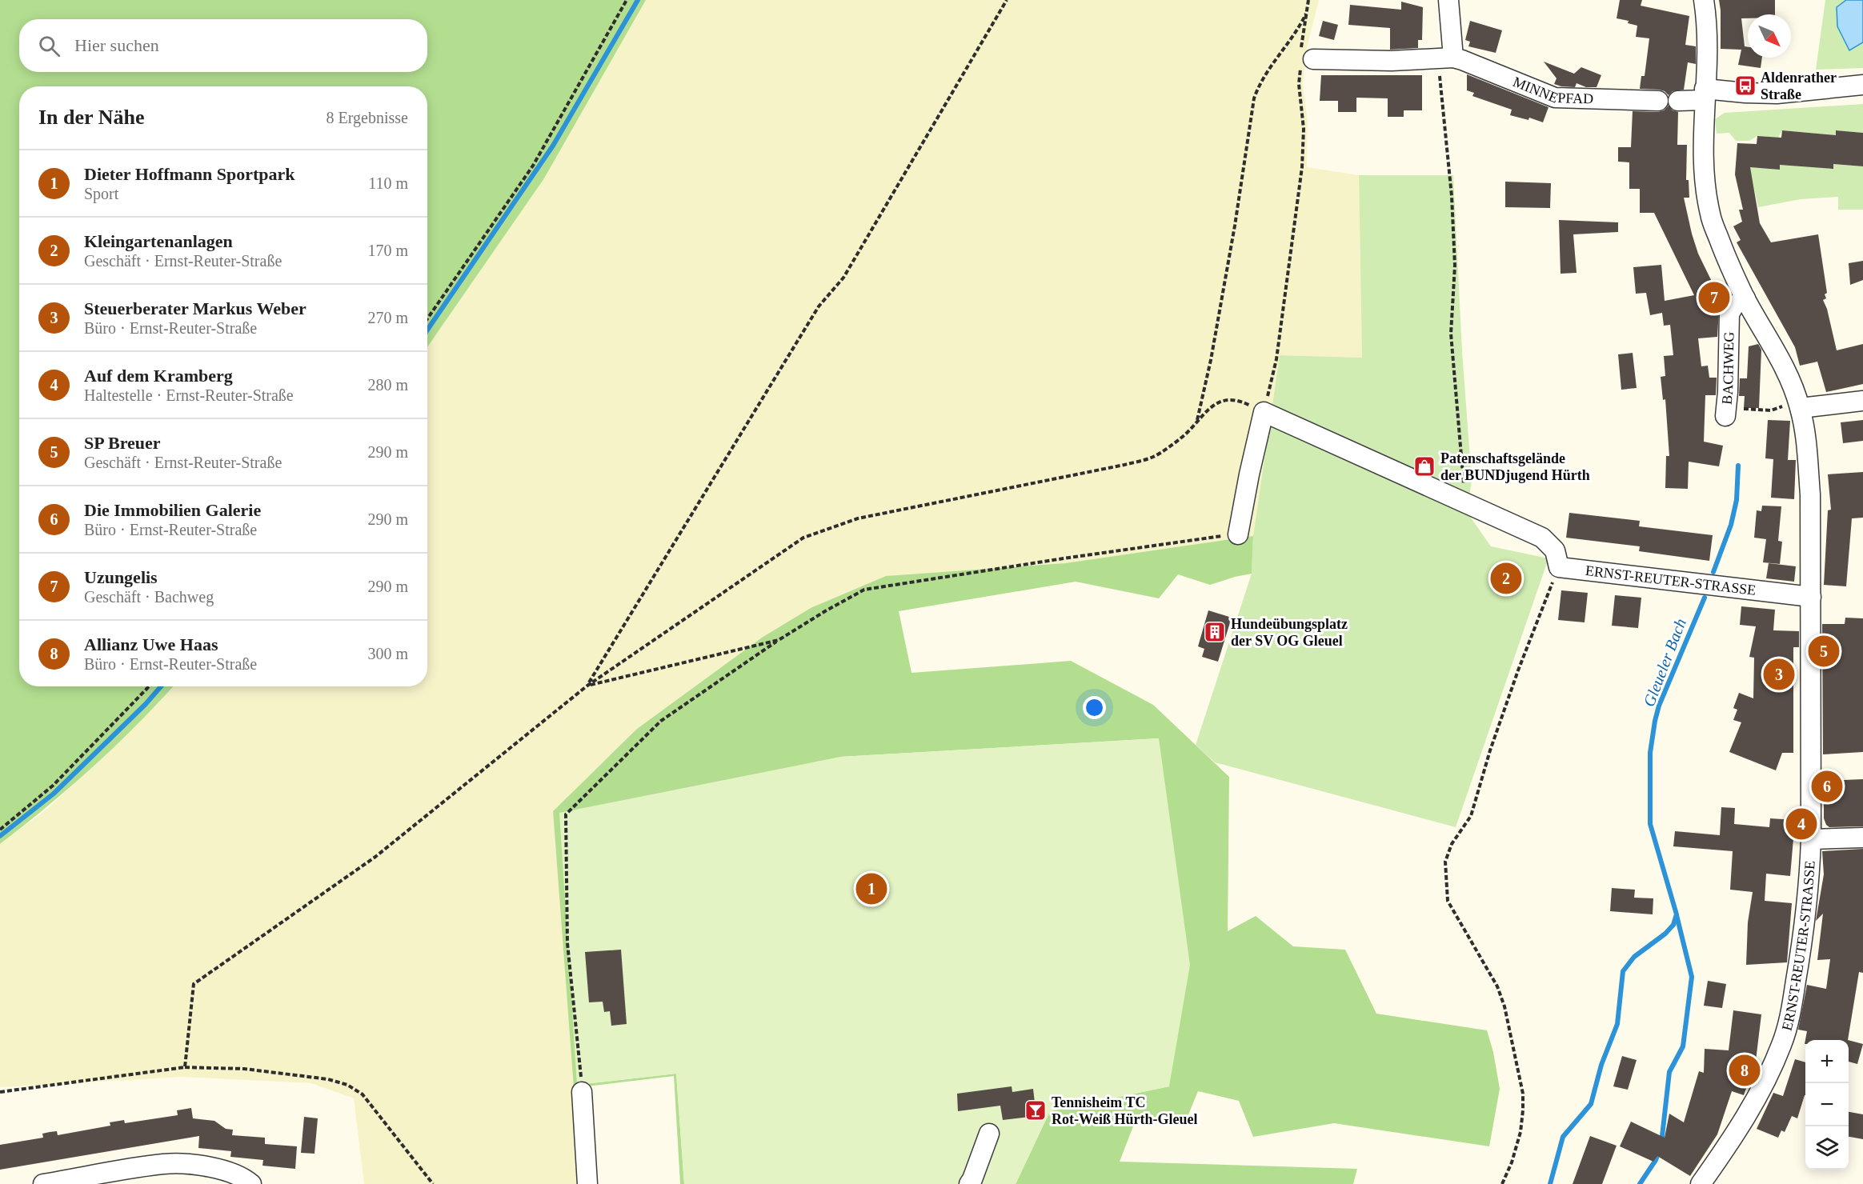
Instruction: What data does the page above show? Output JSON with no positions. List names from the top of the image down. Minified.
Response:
{"streets":{"street":["MINNEPFAD","BACHWEG","ERNST-REUTER-STRASSE"]},"crossings":[["BACHWEG","ERNST-REUTER-STRASSE"]],"water":["Gleueler Bach"],"places":{"bus stop":["Aldenrather Straße"],"shop":["Patenschaftsgelände der BUNDjugend Hürth"],"building":["Hundeübungsplatz der SV OG Gleuel"],"bar":["Tennisheim TC Rot-Weiß Hürth-Gleuel"]},"north":"bottom right","page":{"search":"Hier suchen","heading":["In der Nähe","8 Ergebnisse"],"list":[{"mark":"1","name":"Dieter Hoffmann Sportpark","note":"Sport","value":"110 m"},{"mark":"2","name":"Kleingartenanlagen","note":"Geschäft · Ernst-Reuter-Straße","value":"170 m"},{"mark":"3","name":"Steuerberater Markus Weber","note":"Büro · Ernst-Reuter-Straße","value":"270 m"},{"mark":"4","name":"Auf dem Kramberg","note":"Haltestelle · Ernst-Reuter-Straße","value":"280 m"},{"mark":"5","name":"SP Breuer","note":"Geschäft · Ernst-Reuter-Straße","value":"290 m"},{"mark":"6","name":"Die Immobilien Galerie","note":"Büro · Ernst-Reuter-Straße","value":"290 m"},{"mark":"7","name":"Uzungelis","note":"Geschäft · Bachweg","value":"290 m"},{"mark":"8","name":"Allianz Uwe Haas","note":"Büro · Ernst-Reuter-Straße","value":"300 m"}],"pins":["7","2","5","3","6","4","1","8"],"map_buttons":["+","−"]}}
